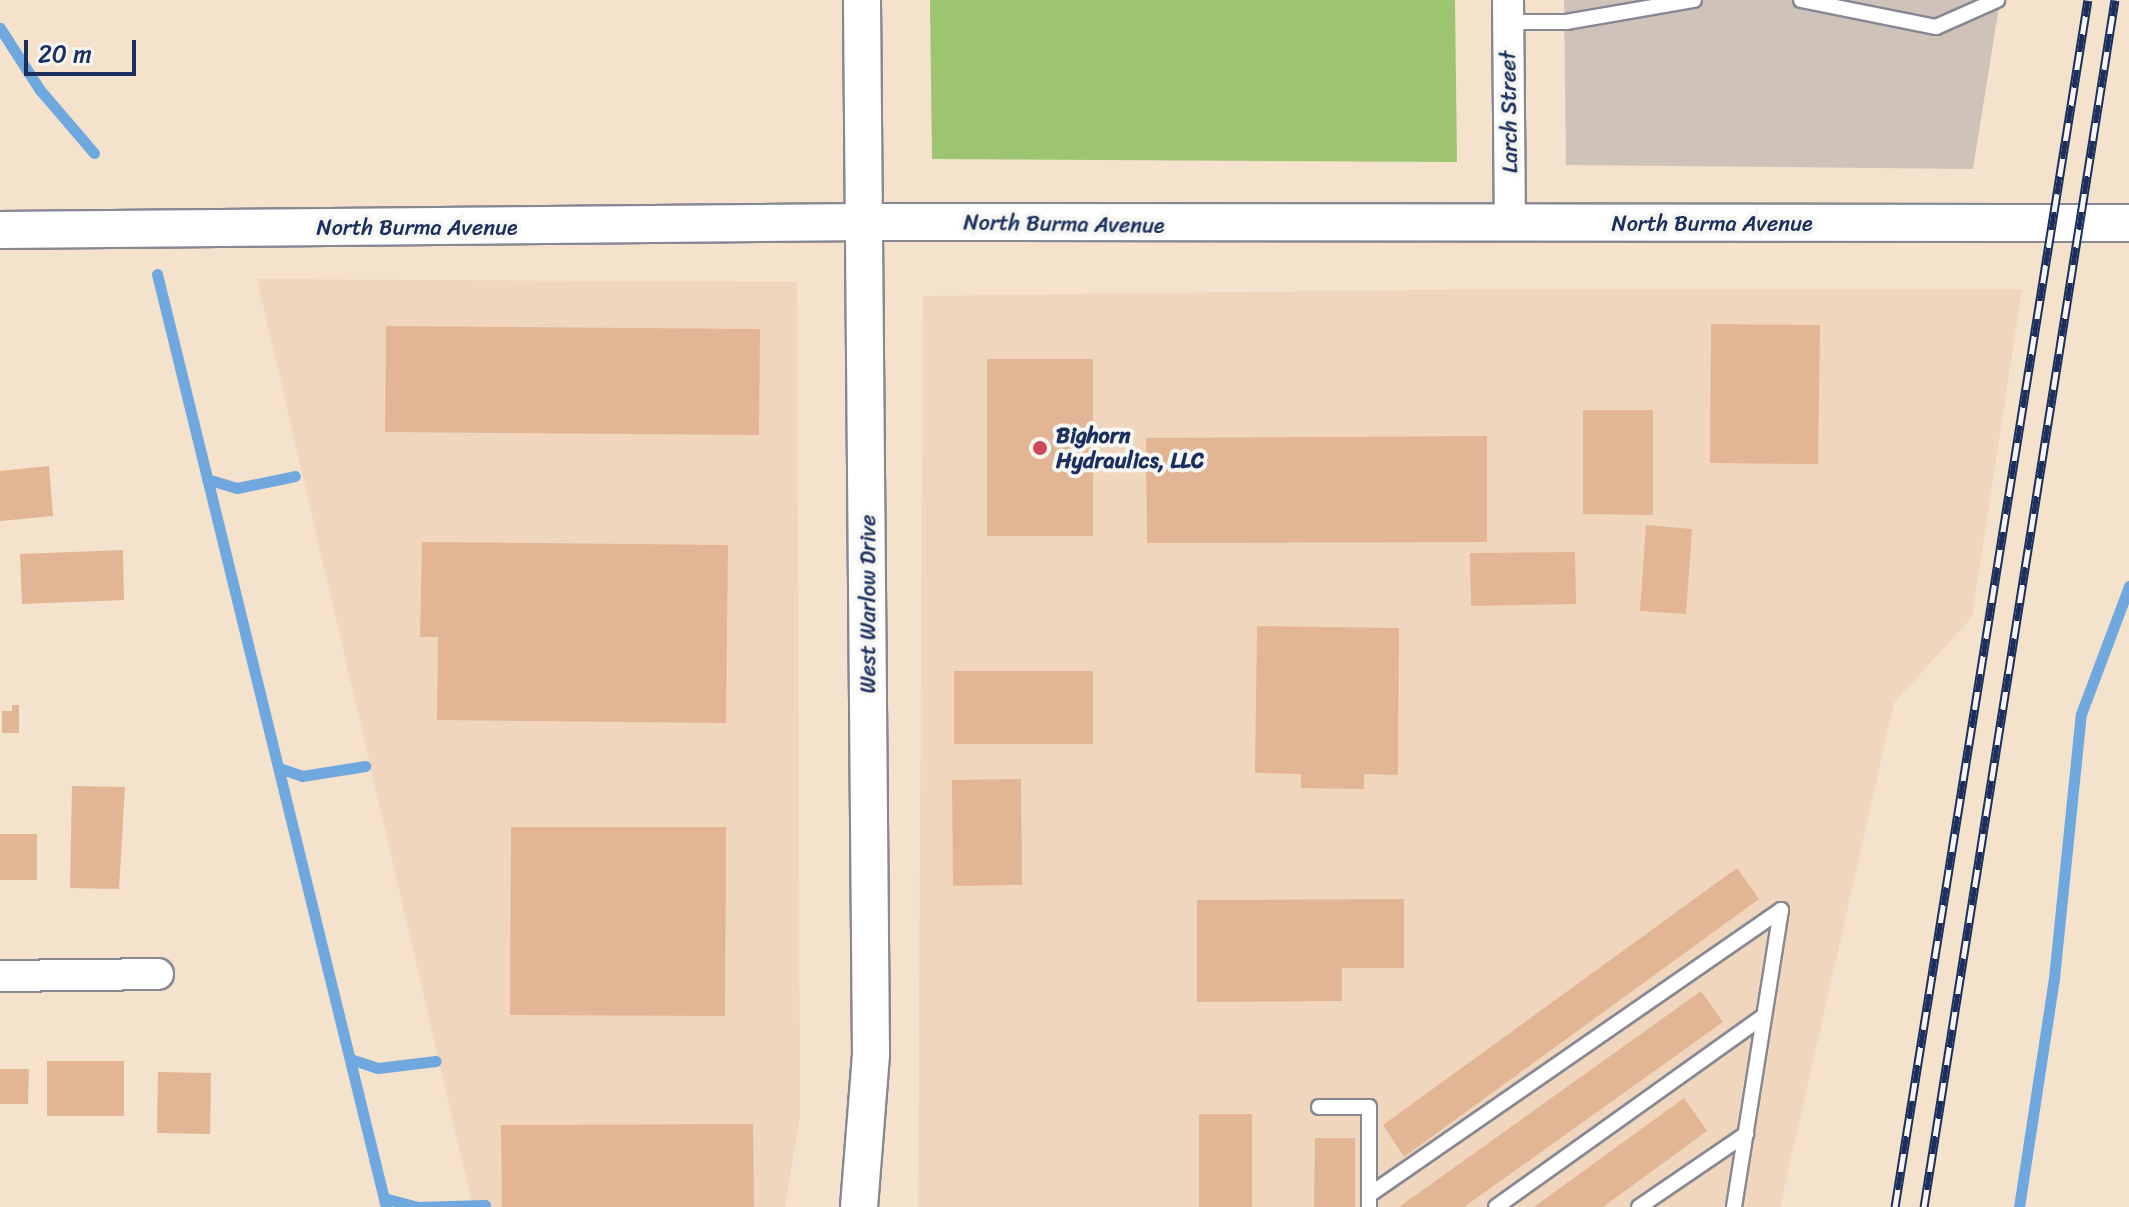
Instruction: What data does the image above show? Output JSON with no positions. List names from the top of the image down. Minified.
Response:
{"streets":{"street":["Larch Street","North Burma Avenue","West Warlow Drive"]},"crossings":[["Larch Street","North Burma Avenue"],["North Burma Avenue","West Warlow Drive"]],"places":["Bighorn Hydraulics, LLC"],"scale_bar":"20 m"}
